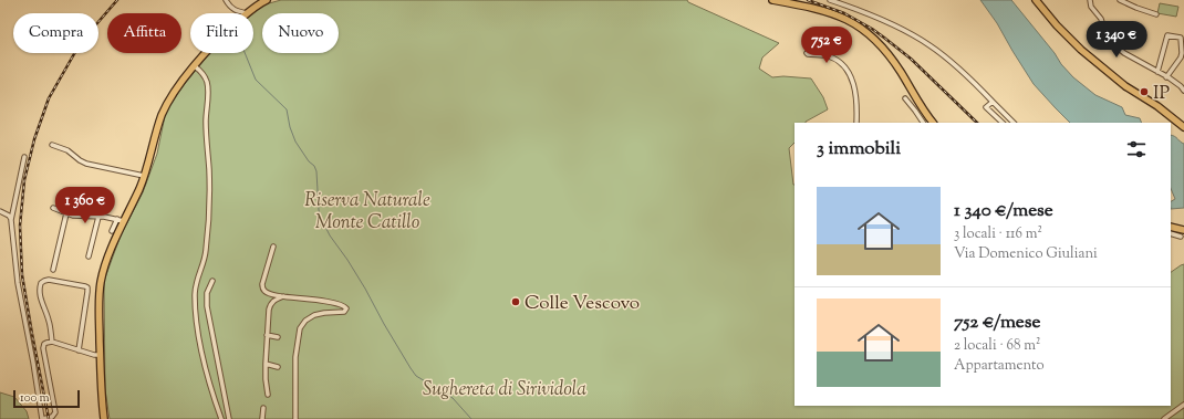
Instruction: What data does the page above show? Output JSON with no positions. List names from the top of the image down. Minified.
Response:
{"parks":["Riserva Naturale Monte Catillo","Sughereta di Sirividola"],"places":["IP","Colle Vescovo"],"scale_bar":"100 m","page":{"chip":["Compra","Affitta","Filtri","Nuovo"],"price":["1 340 €","752 €","1 360 €"],"heading":"3 immobili","list":[{"name":"1 340 €/mese","note":"3 locali · 116 m² · Via Domenico Giuliani"},{"name":"752 €/mese","note":"2 locali · 68 m² · Appartamento"}],"scale":"100 m"}}
